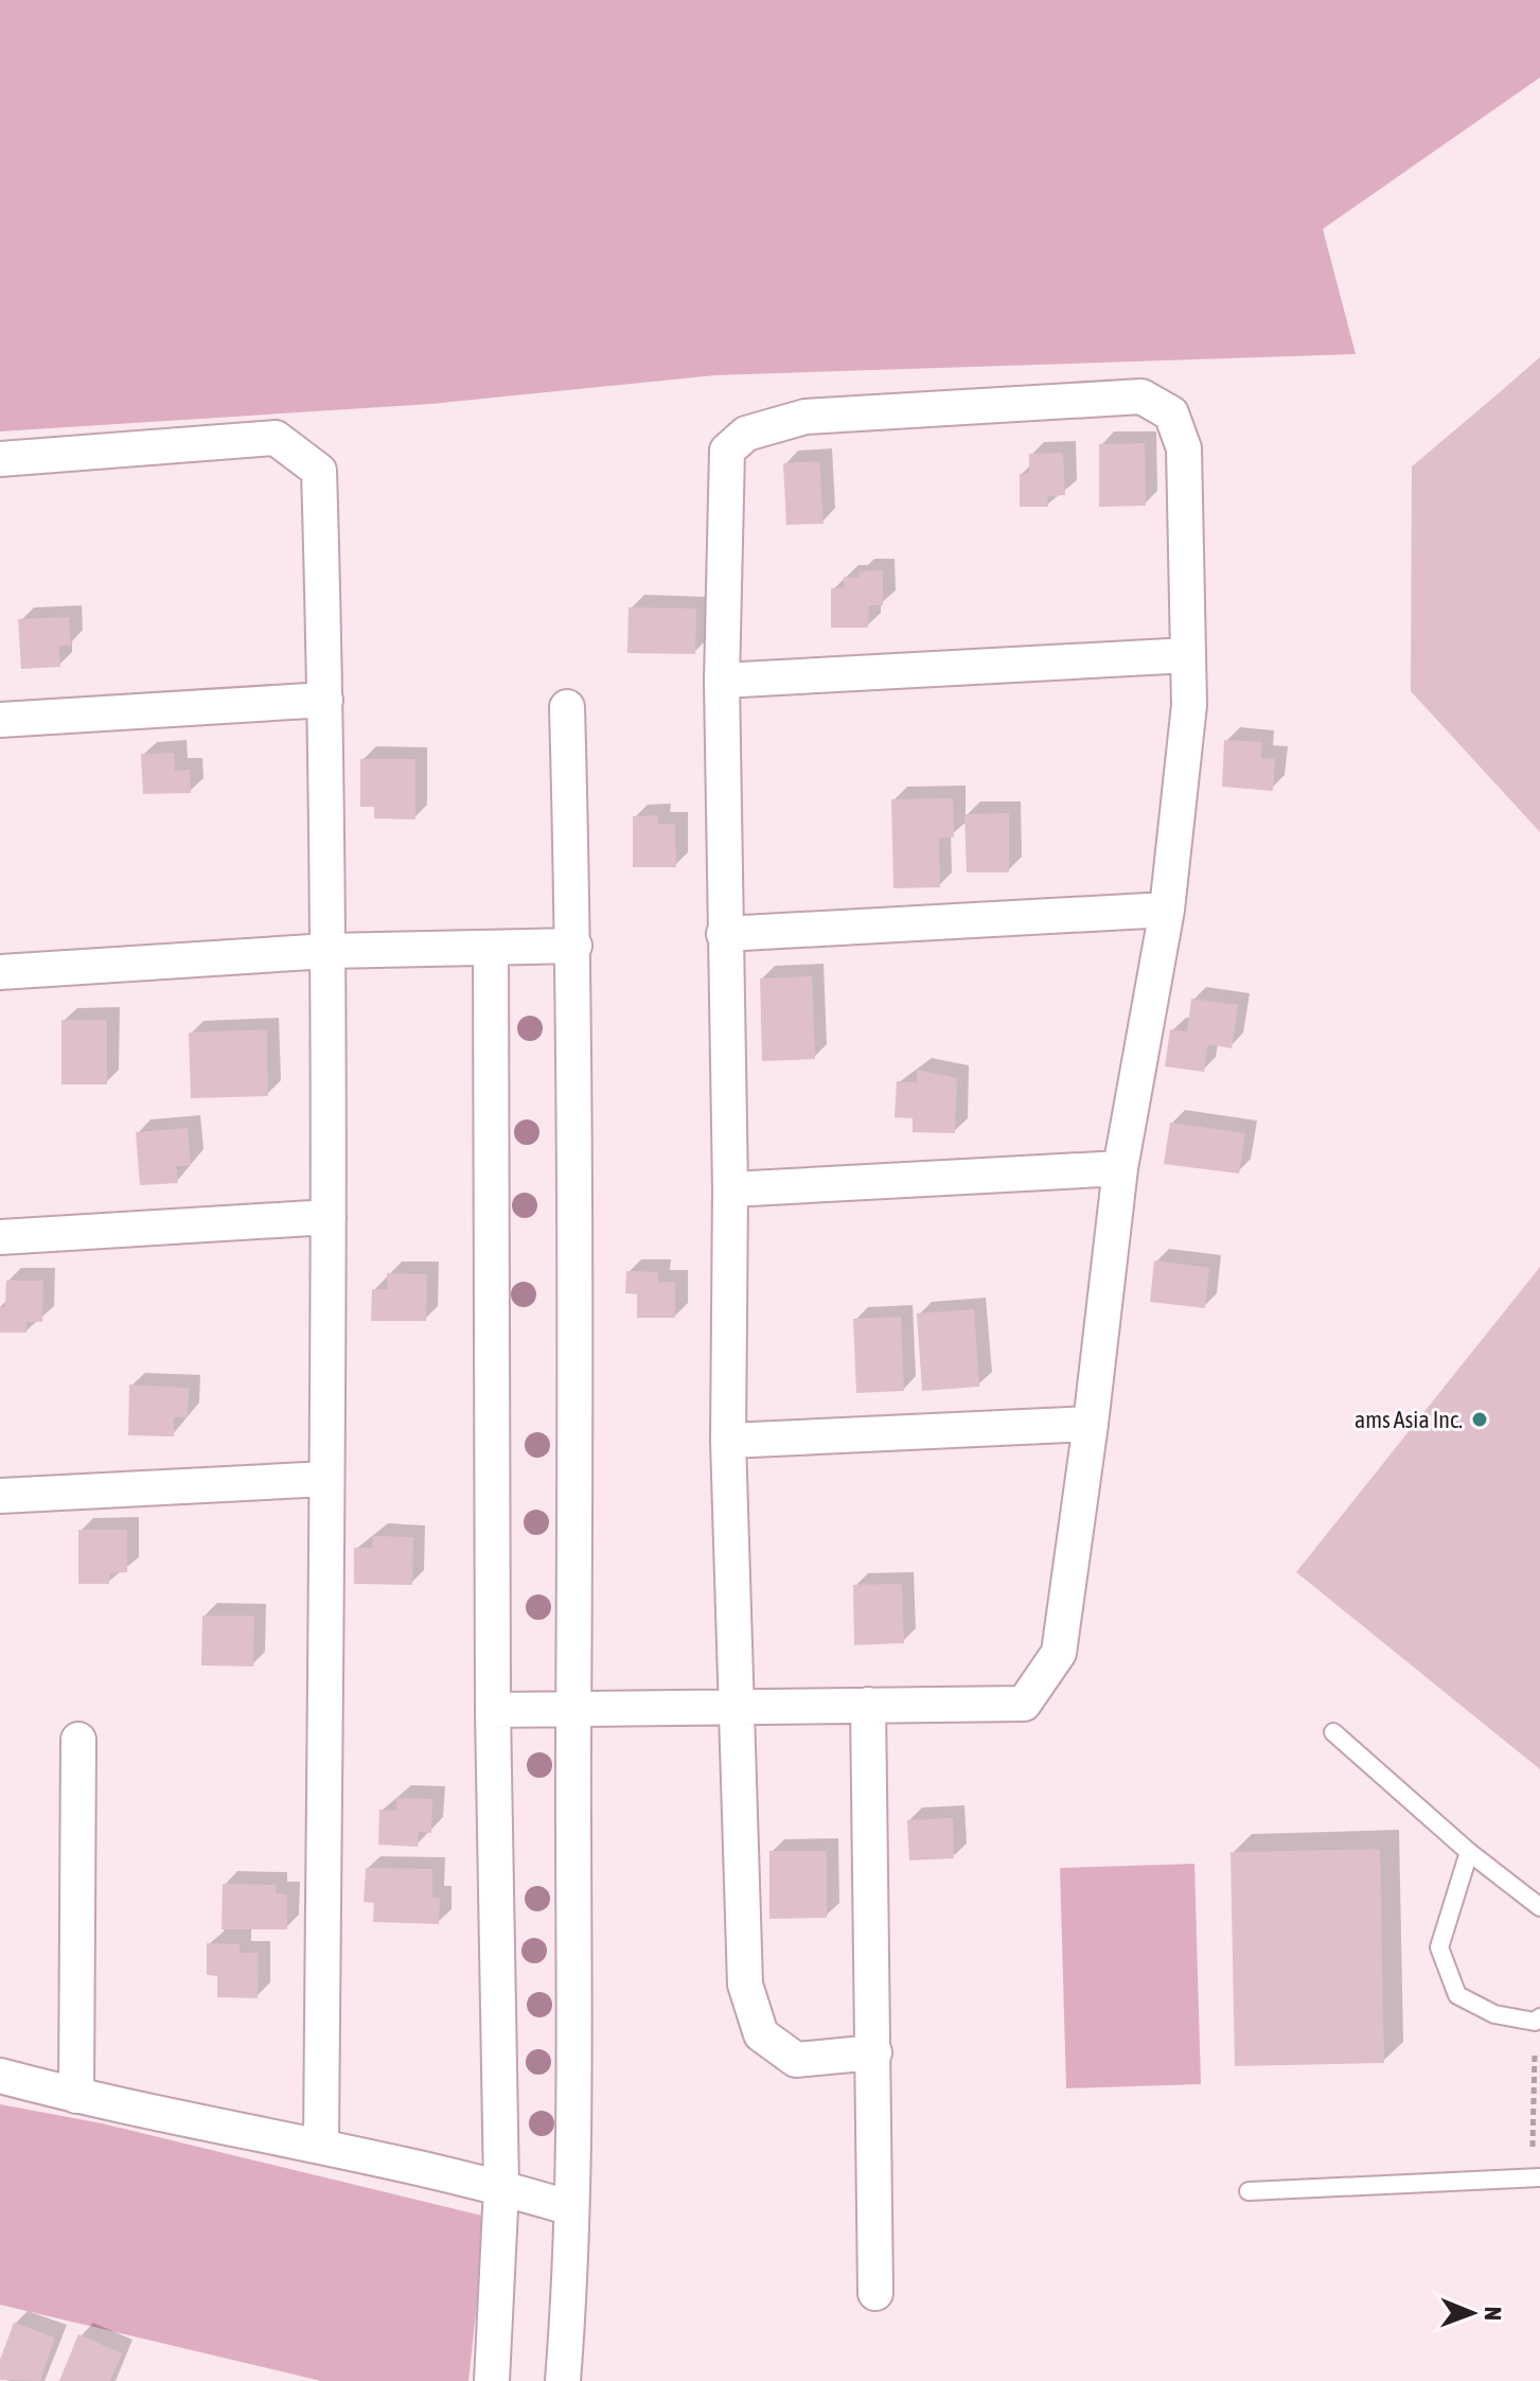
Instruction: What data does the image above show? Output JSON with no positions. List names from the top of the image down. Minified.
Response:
{"places":["ams Asia Inc."],"north":"right"}
